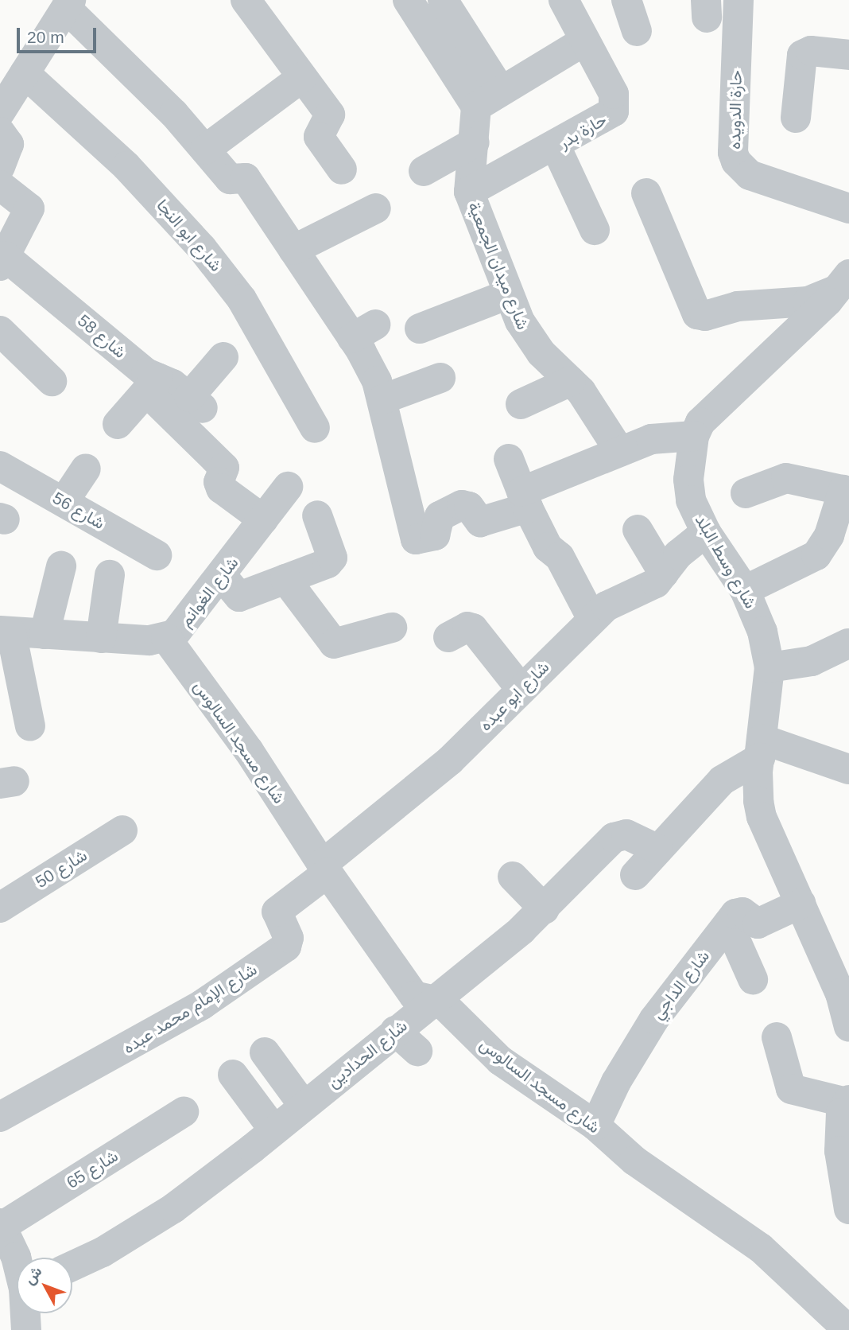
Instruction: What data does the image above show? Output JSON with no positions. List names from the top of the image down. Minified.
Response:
{"streets":{"street":["حارة الدويده","حارة بدر","شارع ابو النجا","شارع ميدان الجمعية","شارع 58","شارع 56","شارع وسط البلد","شارع الغوانم","شارع ابو عبده","شارع مسجد السالوس","شارع 50","شارع الداجي","شارع الإمام محمد عبده","شارع الحدادين","شارع 65"]},"crossings":[["حارة بدر","شارع ميدان الجمعية"],["شارع وسط البلد","شارع ابو عبده"],["شارع الغوانم","شارع مسجد السالوس"],["شارع ابو عبده","شارع مسجد السالوس"],["شارع ابو عبده","شارع الإمام محمد عبده"],["شارع مسجد السالوس","شارع الداجي"],["شارع مسجد السالوس","شارع الإمام محمد عبده"],["شارع مسجد السالوس","شارع الحدادين"]],"scale_bar":"20 m","north":"top left"}
